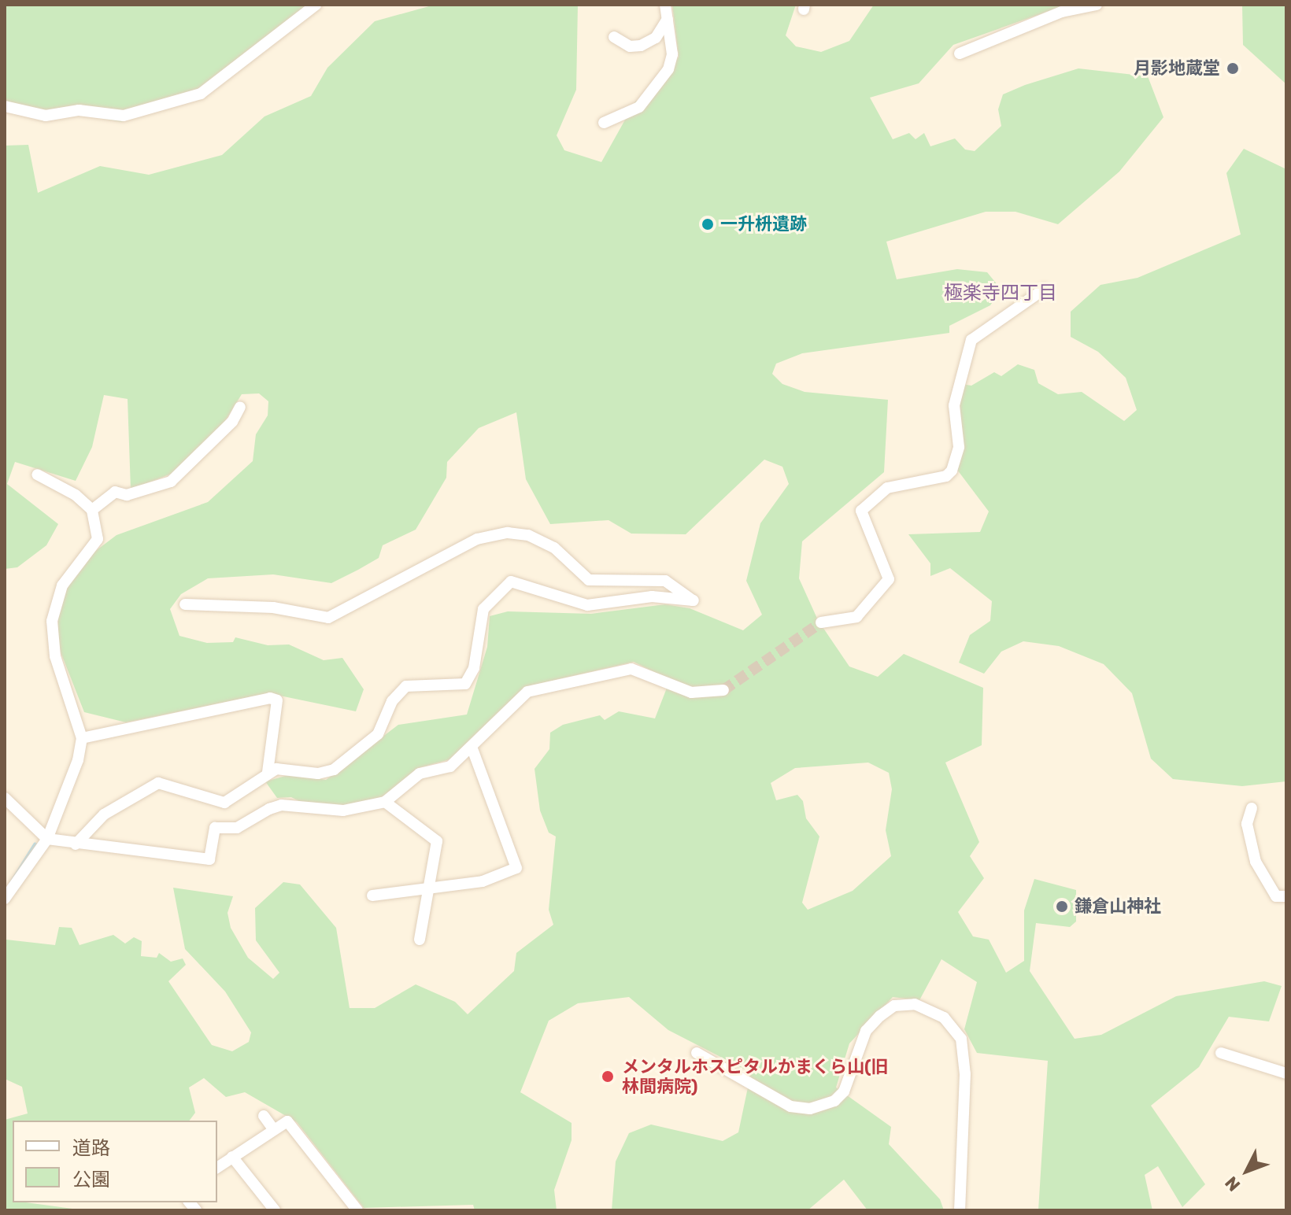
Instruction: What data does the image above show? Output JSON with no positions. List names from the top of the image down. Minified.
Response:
{"districts":["極楽寺四丁目"],"places":["月影地蔵堂","一升枡遺跡","鎌倉山神社","メンタルホスピタルかまくら山(旧 林間病院)"],"legend":["道路","公園"],"north":"bottom left"}
